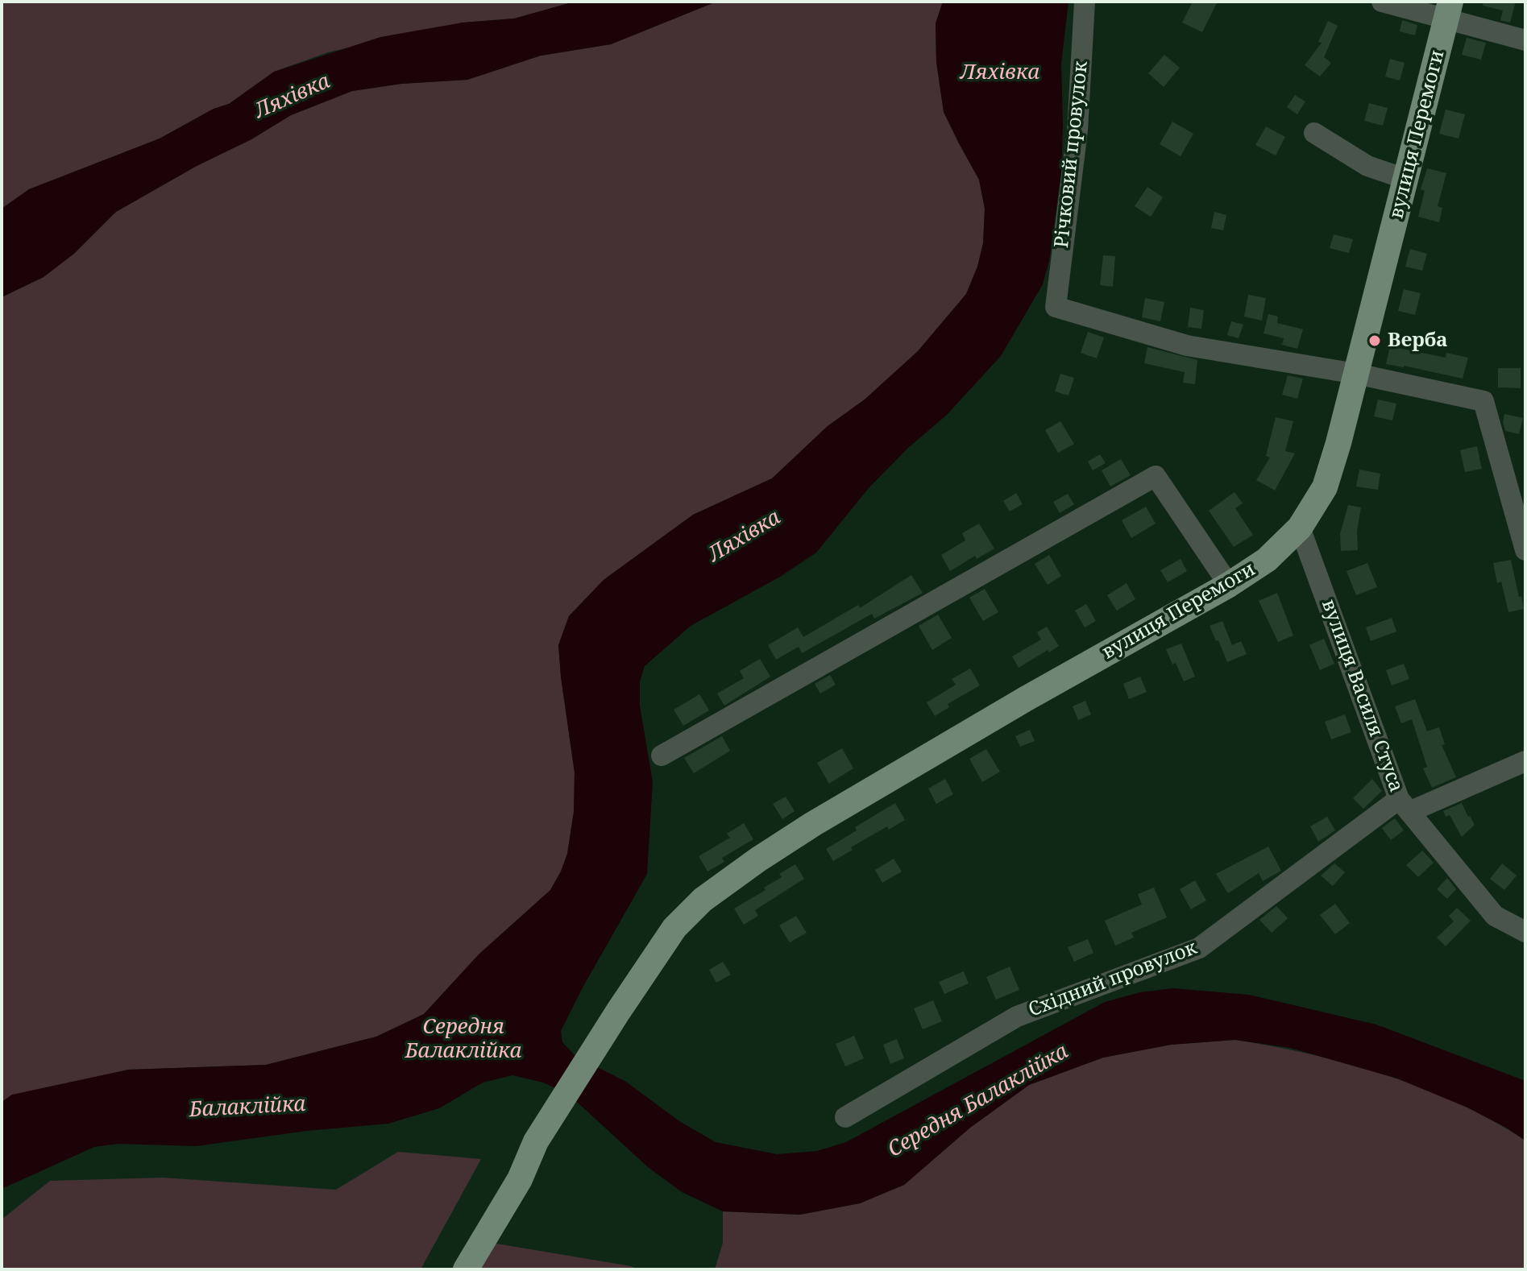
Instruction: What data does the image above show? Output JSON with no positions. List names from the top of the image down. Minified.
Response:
{"streets":{"main road":["вулиця Перемоги"],"street":["Річковий провулок","вулиця Василя Стуса","Східний провулок"]},"crossings":[["вулиця Перемоги","Річковий провулок"],["вулиця Перемоги","вулиця Василя Стуса"],["вулиця Василя Стуса","Східний провулок"]],"water":["Ляхівка","Середня Балаклійка","Балаклійка"],"places":["Верба"]}
